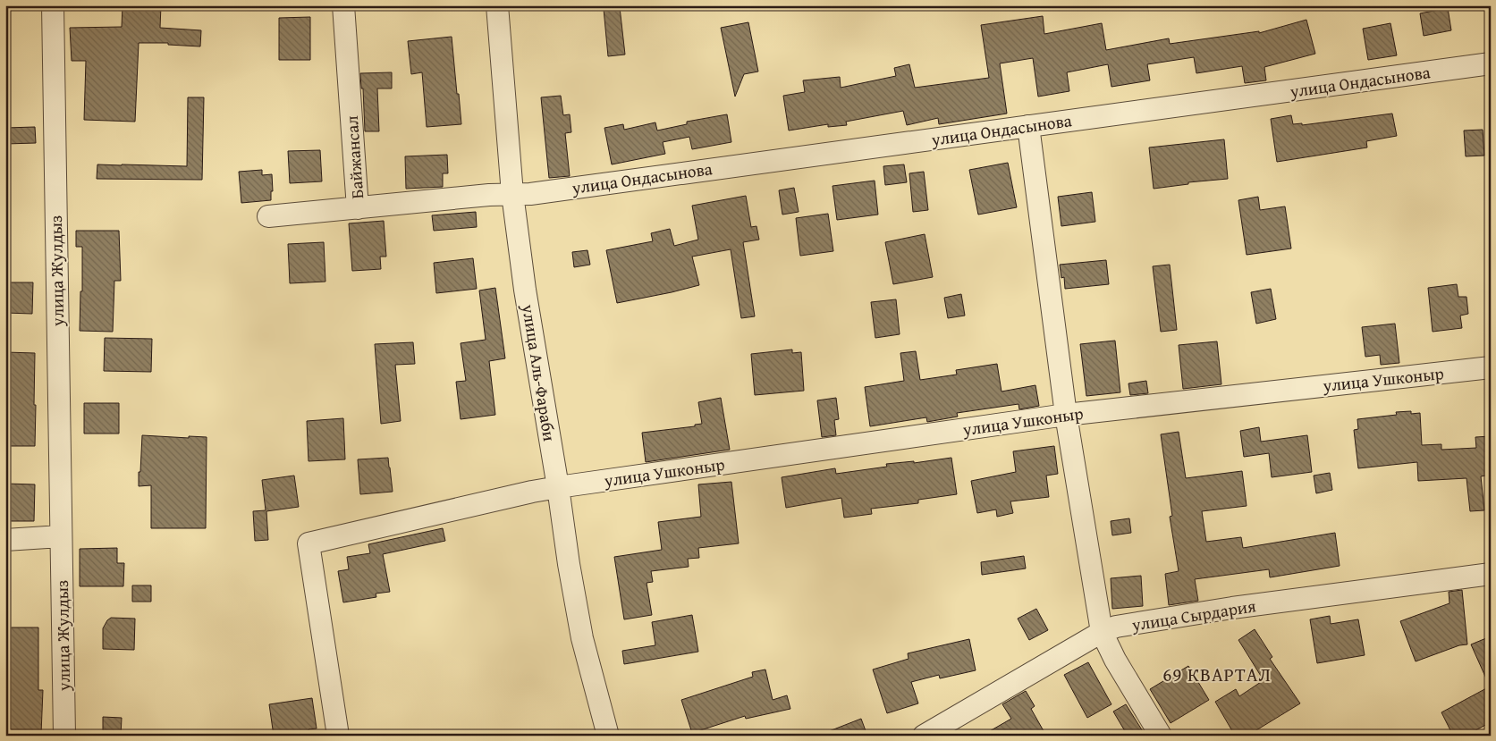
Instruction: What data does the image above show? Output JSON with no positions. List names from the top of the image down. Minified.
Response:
{"streets":{"street":["улица Ондасынова","Байжансал","улица Жулдыз","улица Аль-Фараби","улица Ушконыр","улица Сырдария"]},"crossings":[["улица Ондасынова","Байжансал"],["улица Ондасынова","улица Аль-Фараби"],["Байжансал","улица Аль-Фараби"],["улица Аль-Фараби","улица Ушконыр"]],"districts":["69 КВАРТАЛ"]}
